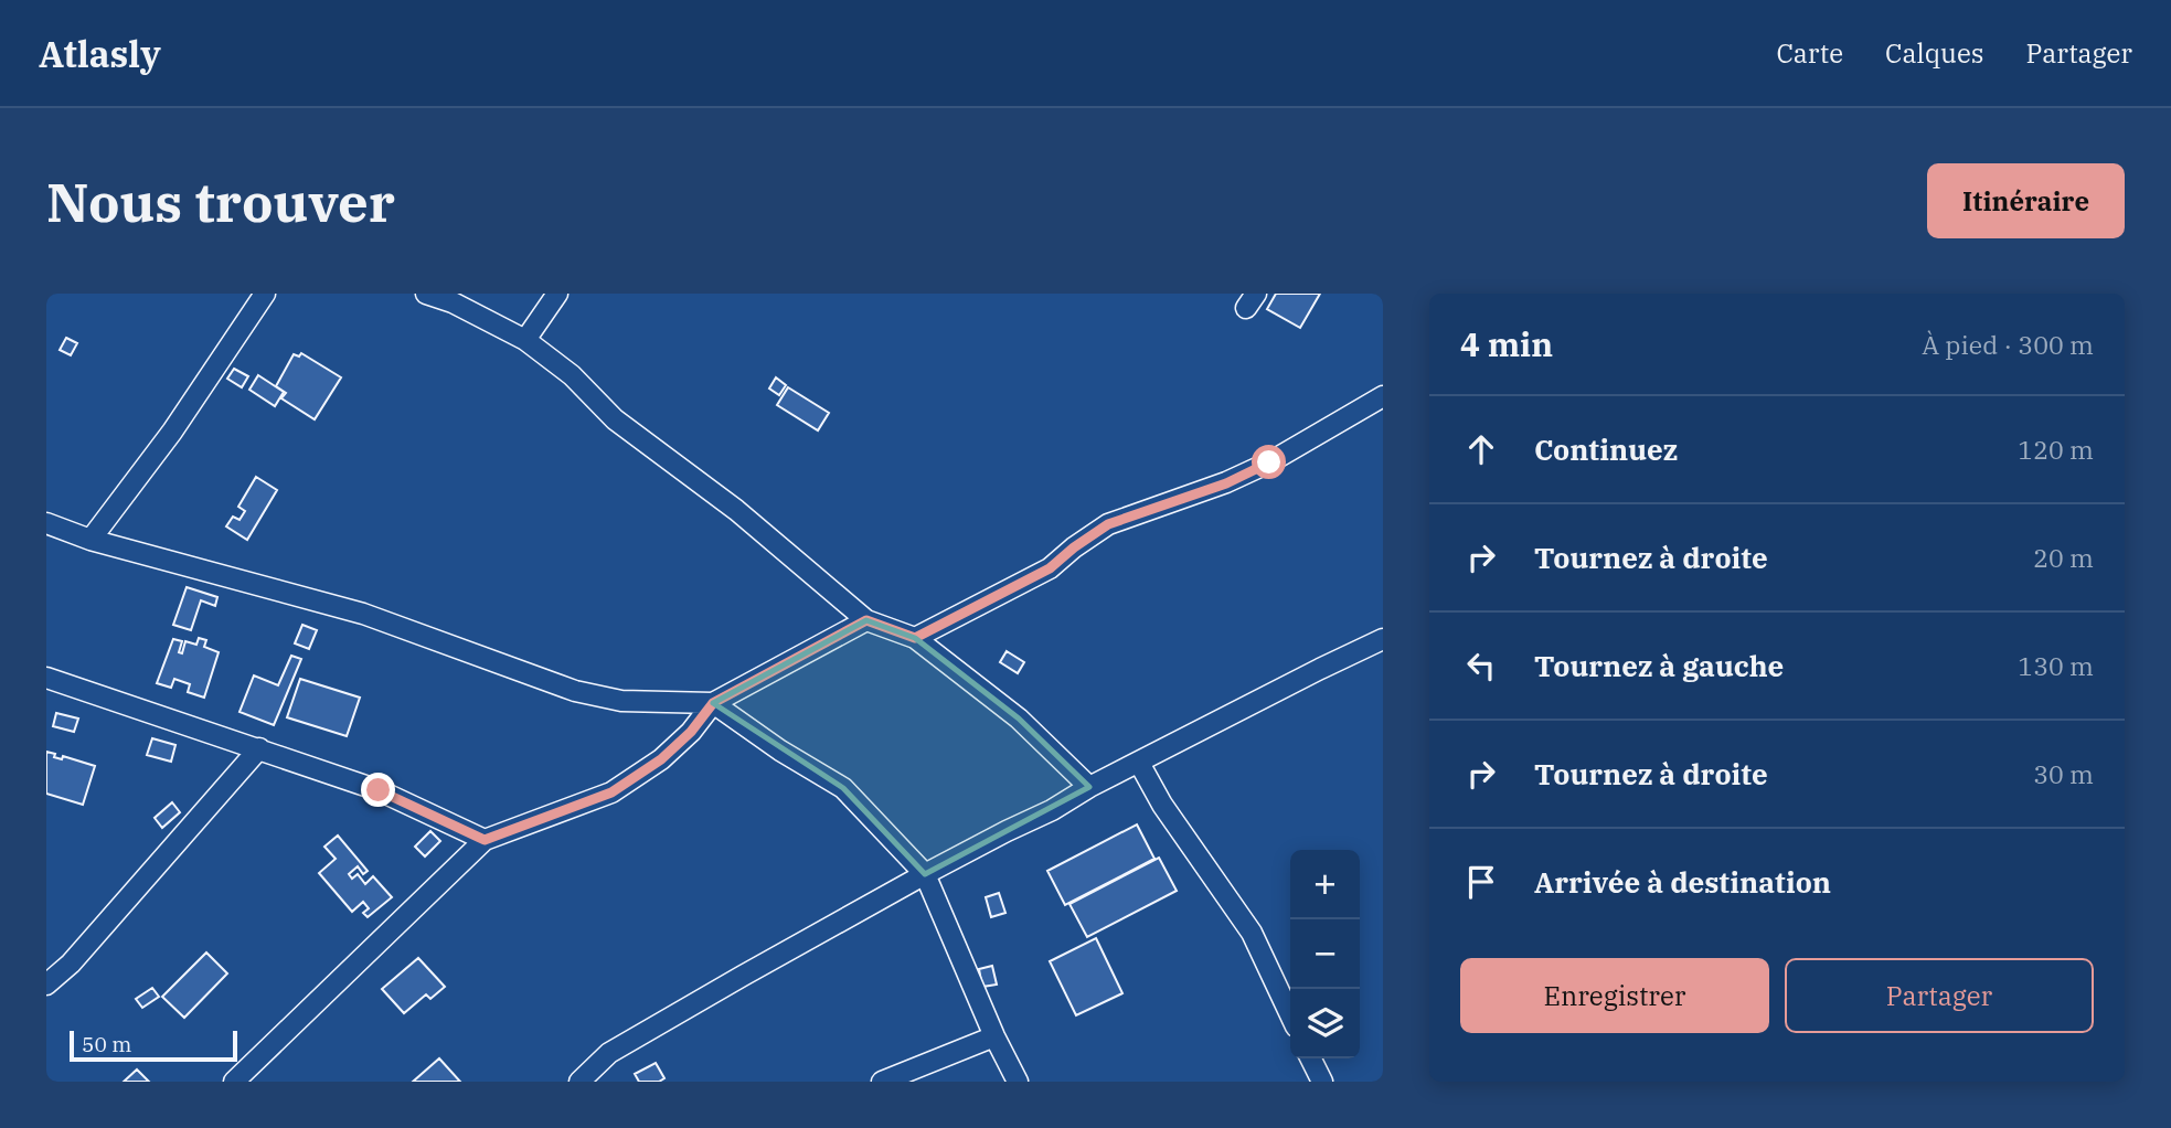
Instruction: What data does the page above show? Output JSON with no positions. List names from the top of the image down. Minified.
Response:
{"scale_bar":"50 m","page":{"header":"Atlasly","nav":["Carte","Calques","Partager"],"buttons":["Itinéraire",["Enregistrer","Partager"]],"title":"Nous trouver","heading":["4 min","À pied · 300 m"],"list":[["Continuez","120 m"],["Tournez à droite","20 m"],["Tournez à gauche","130 m"],["Tournez à droite","30 m"],"Arrivée à destination"],"map_buttons":["+","−"],"scale":"50 m"}}
